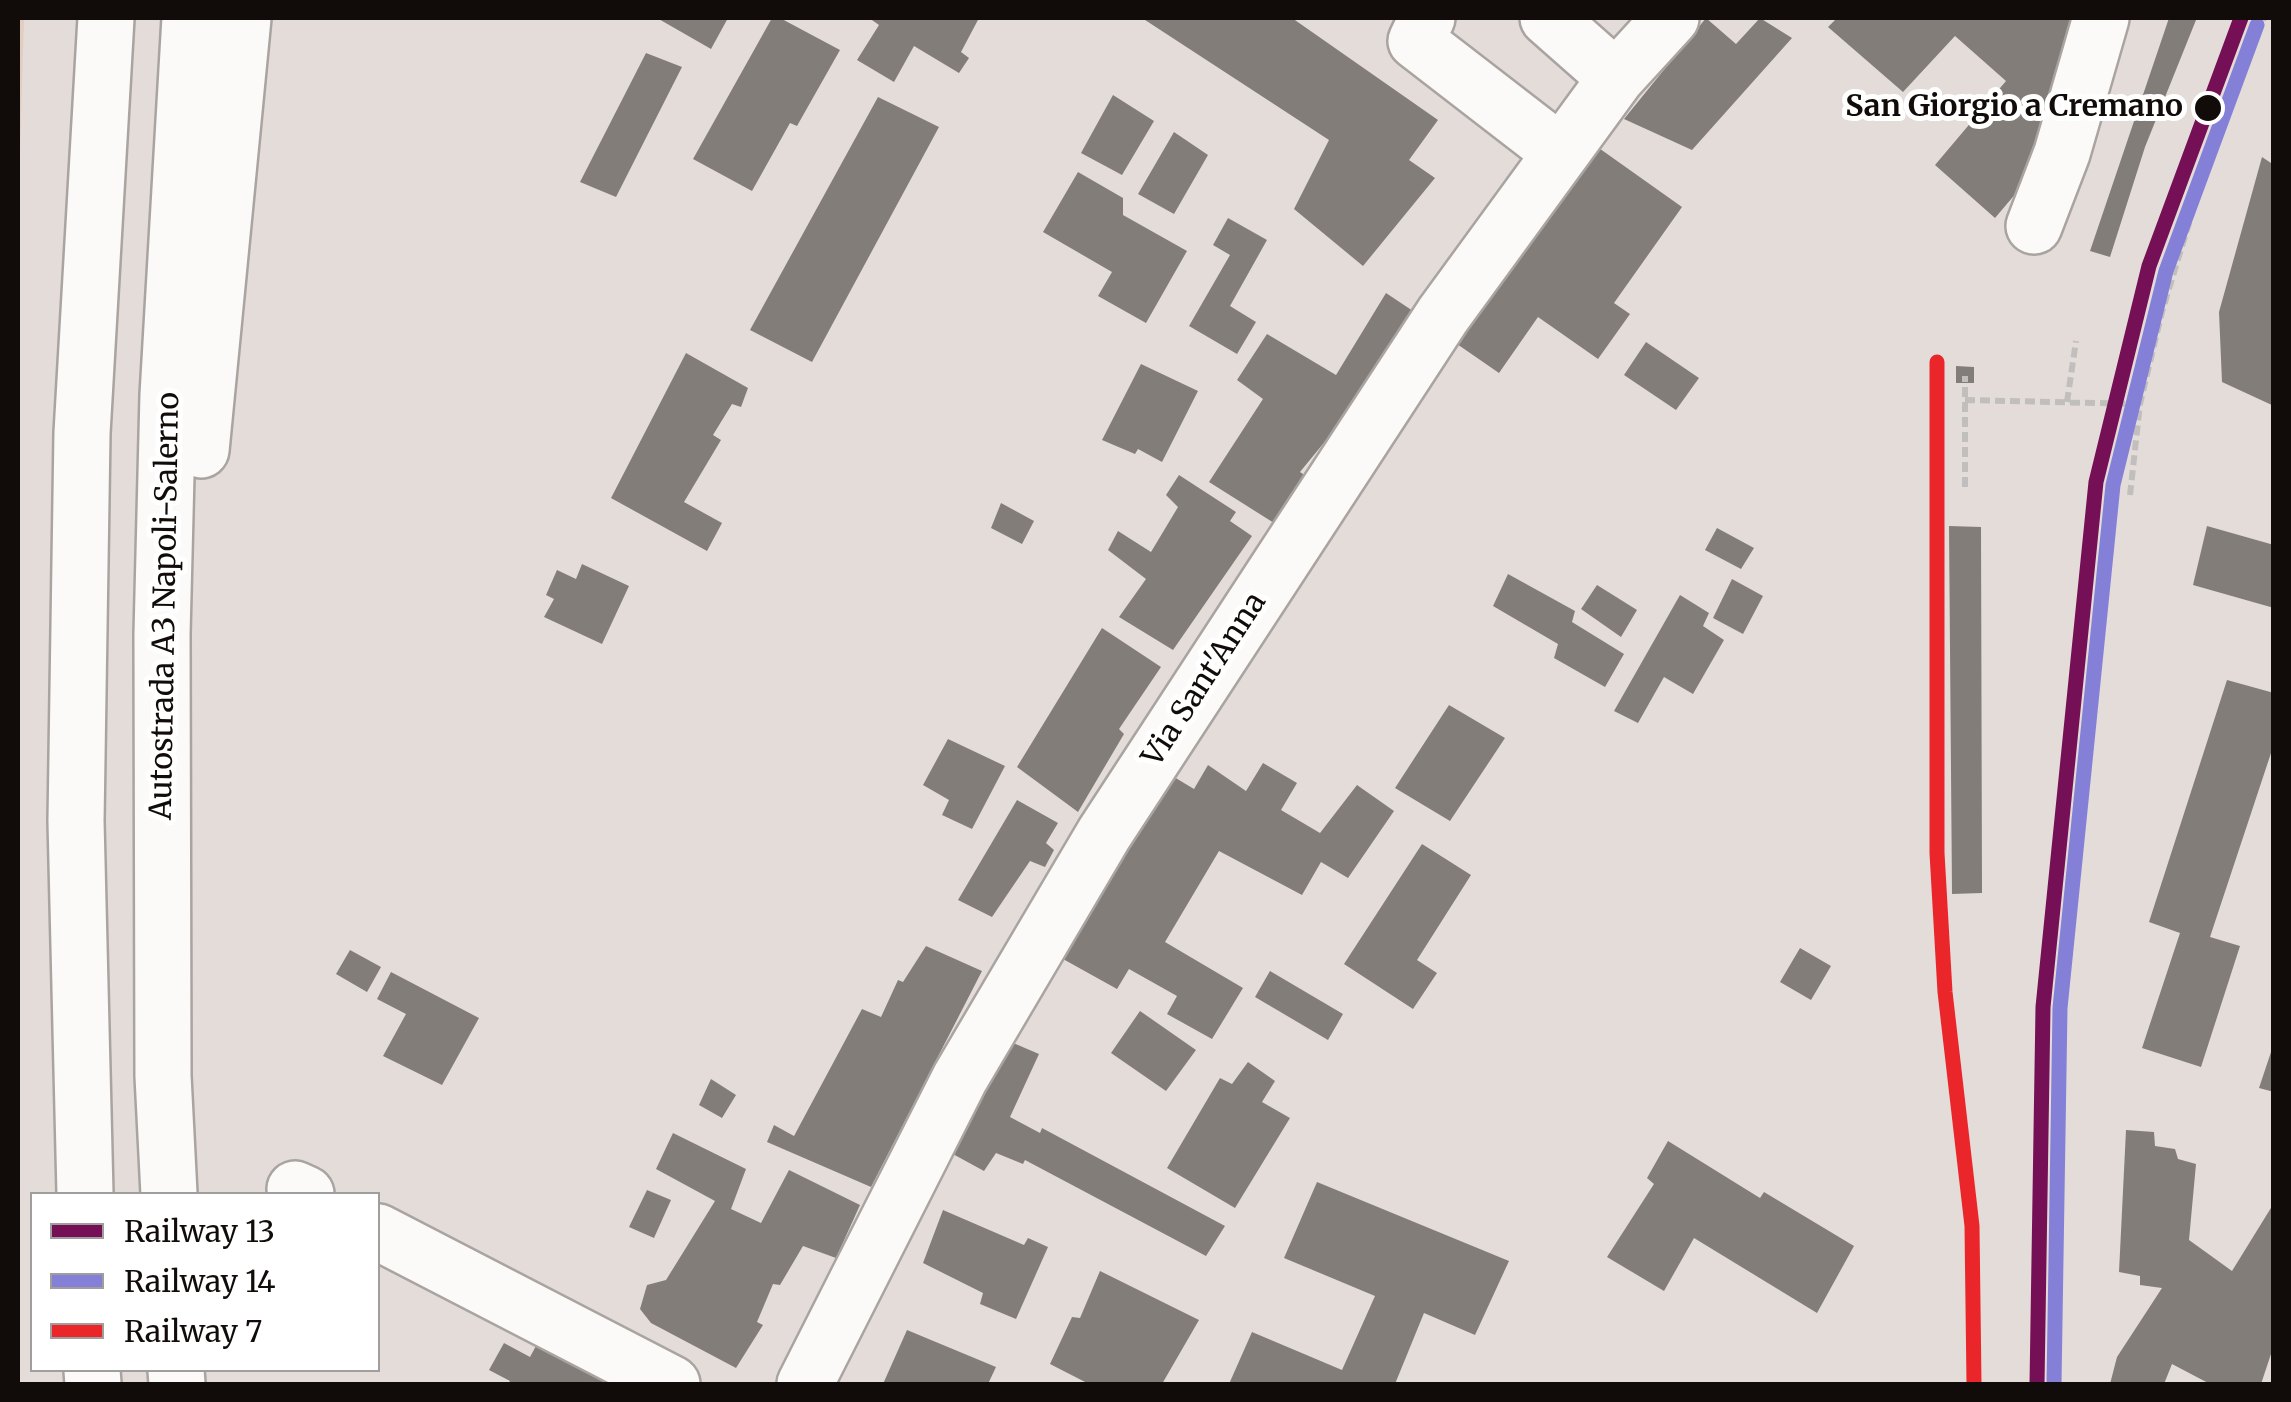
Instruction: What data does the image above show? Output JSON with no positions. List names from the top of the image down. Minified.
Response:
{"streets":{"main road":["Autostrada A3 Napoli-Salerno","Via Sant'Anna"]},"places":["San Giorgio a Cremano"],"lines":["rail line 13","rail line 14","rail line 7"],"legend":["Railway 13","Railway 14","Railway 7"]}
